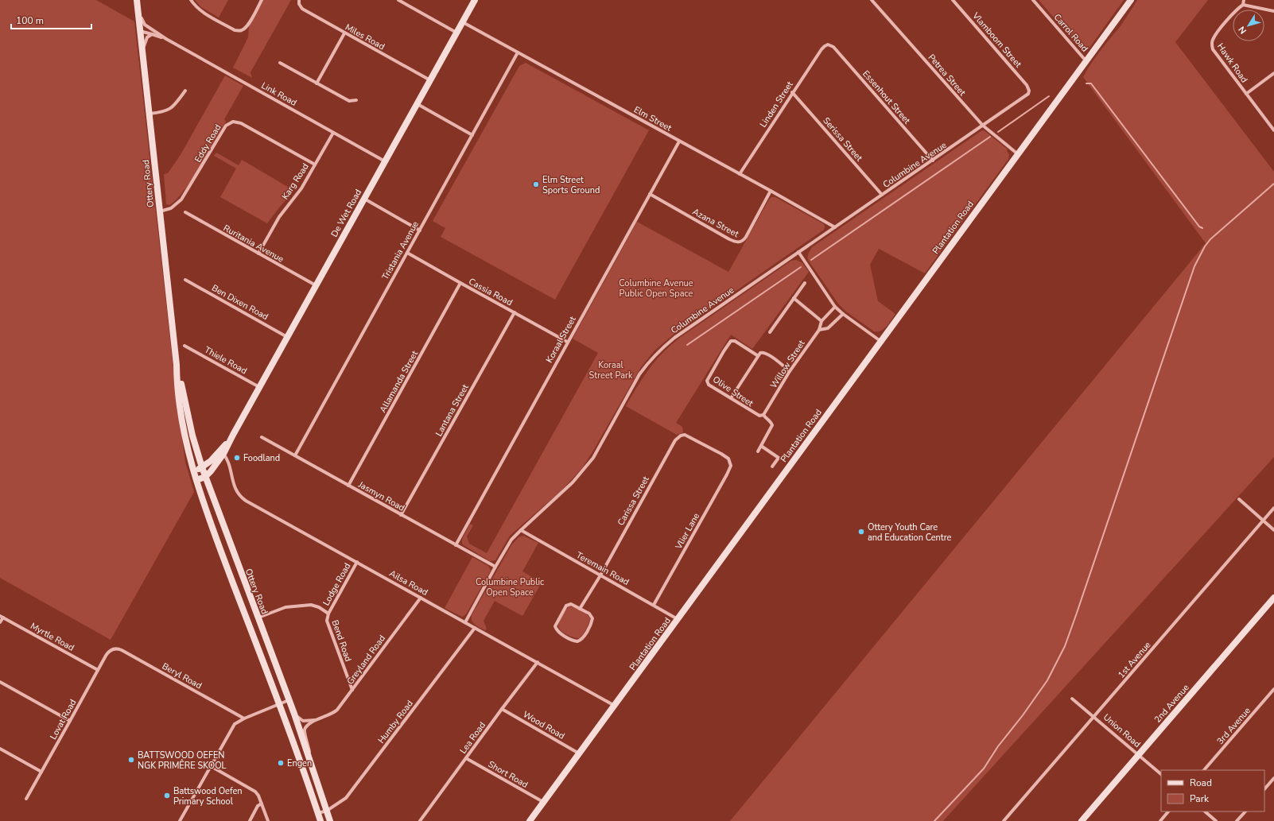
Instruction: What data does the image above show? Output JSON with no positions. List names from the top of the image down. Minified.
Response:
{"streets":{"street":["Carrol Road","Miles Road","Vlamboom Street","Hawk Road","Petrea Street","Link Road","Essenhout Street","Linden Street","Elm Street","Serissa Street","Eddy Road","Columbine Avenue","Karg Road","Ottery Road","De Wet Road","Azana Street","Plantation Road","Ruritania Avenue","Tristania Avenue","Cassia Road","Ben Dixen Road","Koraal Street","Thiele Road","Willow Street","Allamanda Street","Olive Street","Lantana Street","Jasmyn Road","Carissa Street","Vlier Lane","Teremain Road","Ailsa Road","Lodge Road","Myrtle Road","Bend Road","Greyland Road","1st Avenue","Beryl Road","2nd Avenue","Lovat Road","Humby Road","Wood Road","3rd Avenue","Union Road","Lea Road","Short Road"]},"crossings":[["Carrol Road","Plantation Road"],["Miles Road","De Wet Road"],["Vlamboom Street","Columbine Avenue"],["Petrea Street","Columbine Avenue"],["Petrea Street","Plantation Road"],["Link Road","Karg Road"],["Link Road","Ottery Road"],["Link Road","De Wet Road"],["Essenhout Street","Linden Street"],["Essenhout Street","Columbine Avenue"],["Linden Street","Elm Street"],["Linden Street","Serissa Street"],["Elm Street","Columbine Avenue"],["Elm Street","De Wet Road"],["Elm Street","Azana Street"],["Elm Street","Tristania Avenue"],["Elm Street","Koraal Street"],["Serissa Street","Columbine Avenue"],["Eddy Road","Karg Road"],["Eddy Road","Ottery Road"],["Columbine Avenue","Jasmyn Road"],["Columbine Avenue","Teremain Road"],["Columbine Avenue","Ailsa Road"],["Karg Road","Ruritania Avenue"],["Ottery Road","De Wet Road"],["Ottery Road","Lodge Road"],["Ottery Road","Humby Road"],["De Wet Road","Ruritania Avenue"],["De Wet Road","Ben Dixen Road"],["De Wet Road","Thiele Road"],["De Wet Road","Ailsa Road"],["Azana Street","Koraal Street"],["Plantation Road","Teremain Road"],["Plantation Road","Ailsa Road"],["Plantation Road","Wood Road"],["Plantation Road","Short Road"],["Tristania Avenue","Cassia Road"],["Tristania Avenue","Jasmyn Road"],["Cassia Road","Koraal Street"],["Cassia Road","Allamanda Street"],["Cassia Road","Lantana Street"],["Koraal Street","Jasmyn Road"],["Willow Street","Olive Street"],["Allamanda Street","Jasmyn Road"],["Lantana Street","Jasmyn Road"],["Carissa Street","Vlier Lane"],["Carissa Street","Teremain Road"],["Vlier Lane","Teremain Road"],["Ailsa Road","Lodge Road"],["Ailsa Road","Greyland Road"],["Ailsa Road","Humby Road"],["Ailsa Road","Lea Road"],["Lodge Road","Bend Road"],["Myrtle Road","Lovat Road"],["Bend Road","Greyland Road"],["1st Avenue","Union Road"],["Beryl Road","Lovat Road"],["2nd Avenue","Union Road"],["Wood Road","Lea Road"],["Lea Road","Short Road"]],"parks":["Columbine Avenue Public Open Space","Koraal Street Park","Columbine Public Open Space"],"places":["Elm Street Sports Ground","Foodland","Ottery Youth Care and Education Centre","BATTSWOOD OEFEN NGK PRIMÊRE SKOOL","Engen","Battswood Oefen Primary School"],"legend":["Road","Park"],"scale_bar":"100 m","north":"bottom left"}
